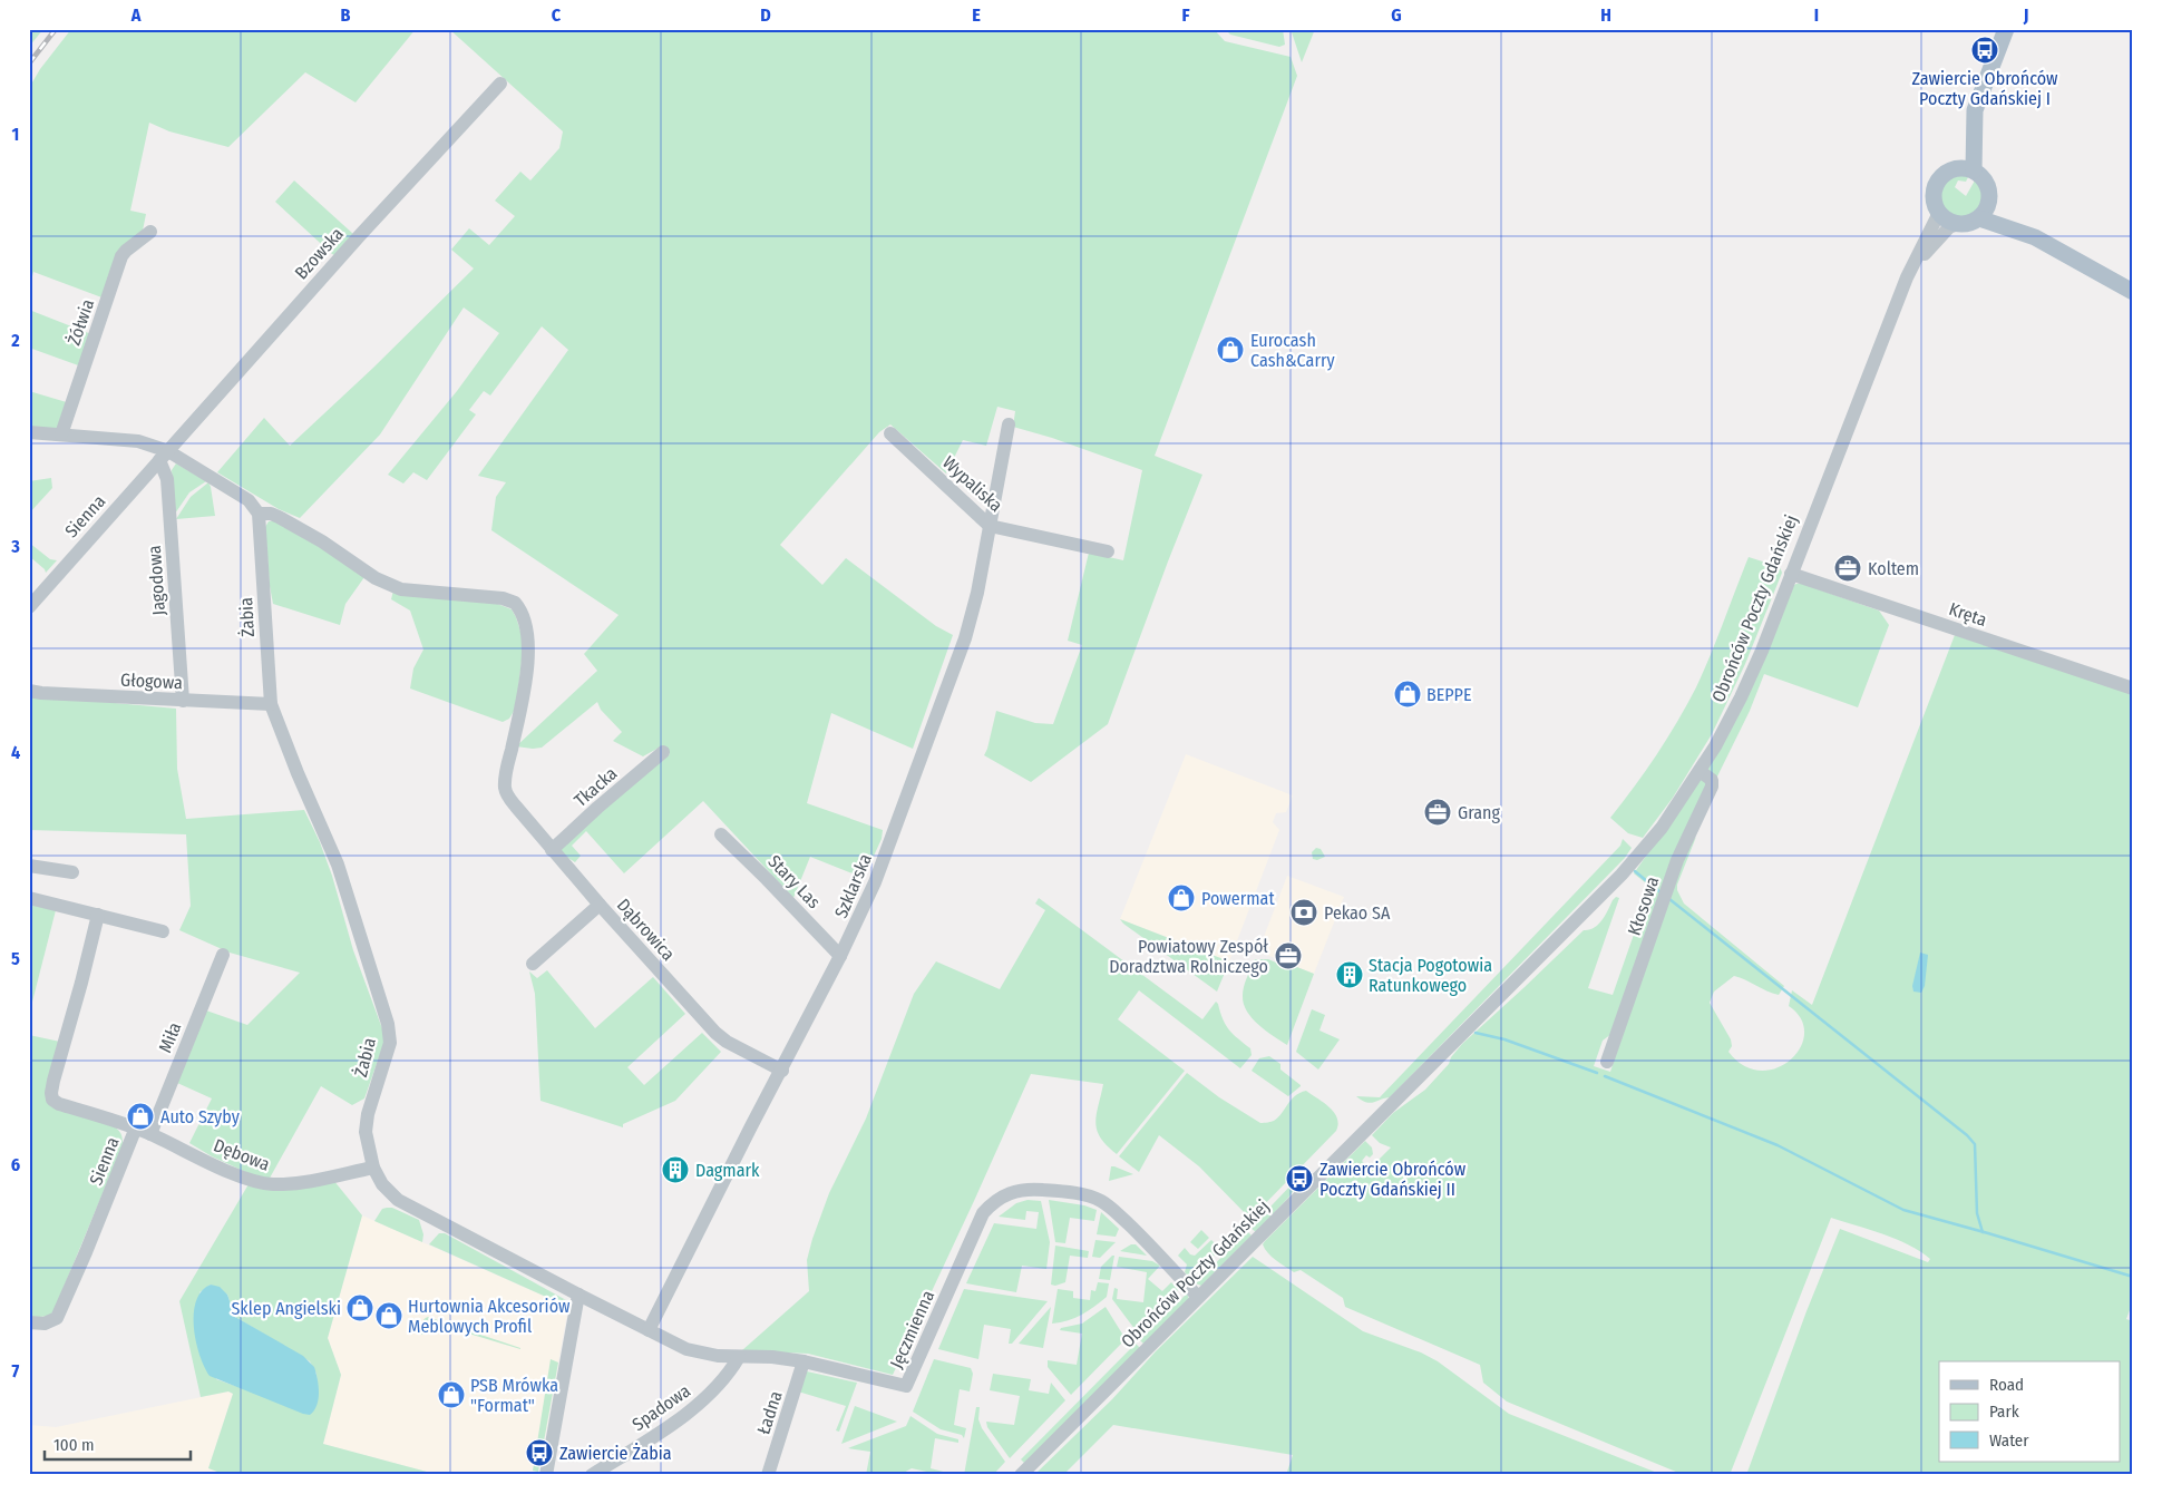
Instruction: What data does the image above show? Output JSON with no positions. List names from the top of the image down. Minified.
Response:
{"streets":{"street":["Bzowska","Żółwia","Wypaliska","Sienna","Jagodowa","Obrońców Poczty Gdańskiej","Kręta","Żabia","Głogowa","Tkacka","Stary Las","Szklarska","Kłosowa","Dąbrowica","Miła","Dębowa","Jęczmienna","Spadowa","Ładna"]},"crossings":[["Bzowska","Sienna"],["Bzowska","Jagodowa"],["Wypaliska","Szklarska"],["Sienna","Jagodowa"],["Sienna","Dębowa"],["Jagodowa","Głogowa"],["Obrońców Poczty Gdańskiej","Kręta"],["Obrońców Poczty Gdańskiej","Kłosowa"],["Obrońców Poczty Gdańskiej","Jęczmienna"],["Żabia","Głogowa"],["Żabia","Dąbrowica"],["Żabia","Dębowa"],["Żabia","Jęczmienna"],["Tkacka","Dąbrowica"],["Stary Las","Szklarska"],["Szklarska","Dąbrowica"],["Szklarska","Jęczmienna"],["Miła","Dębowa"],["Jęczmienna","Spadowa"],["Jęczmienna","Ładna"]],"places":{"bus stop":["Zawiercie Obrońców Poczty Gdańskiej I","Zawiercie Obrońców Poczty Gdańskiej II","Zawiercie Żabia"],"shop":["Eurocash Cash&Carry","BEPPE","Powermat","Auto Szyby","Sklep Angielski","Hurtownia Akcesoriów Meblowych Profil","PSB Mrówka \"Format\""],"office":["Koltem","Grang","Powiatowy Zespół Doradztwa Rolniczego"],"bank":["Pekao SA"],"building":["Stacja Pogotowia Ratunkowego","Dagmark"]},"legend":["Road","Park","Water"],"scale_bar":"100 m","grid":{"columns":["A","B","C","D","E","F","G","H","I","J"],"rows":["1","2","3","4","5","6","7"]}}
